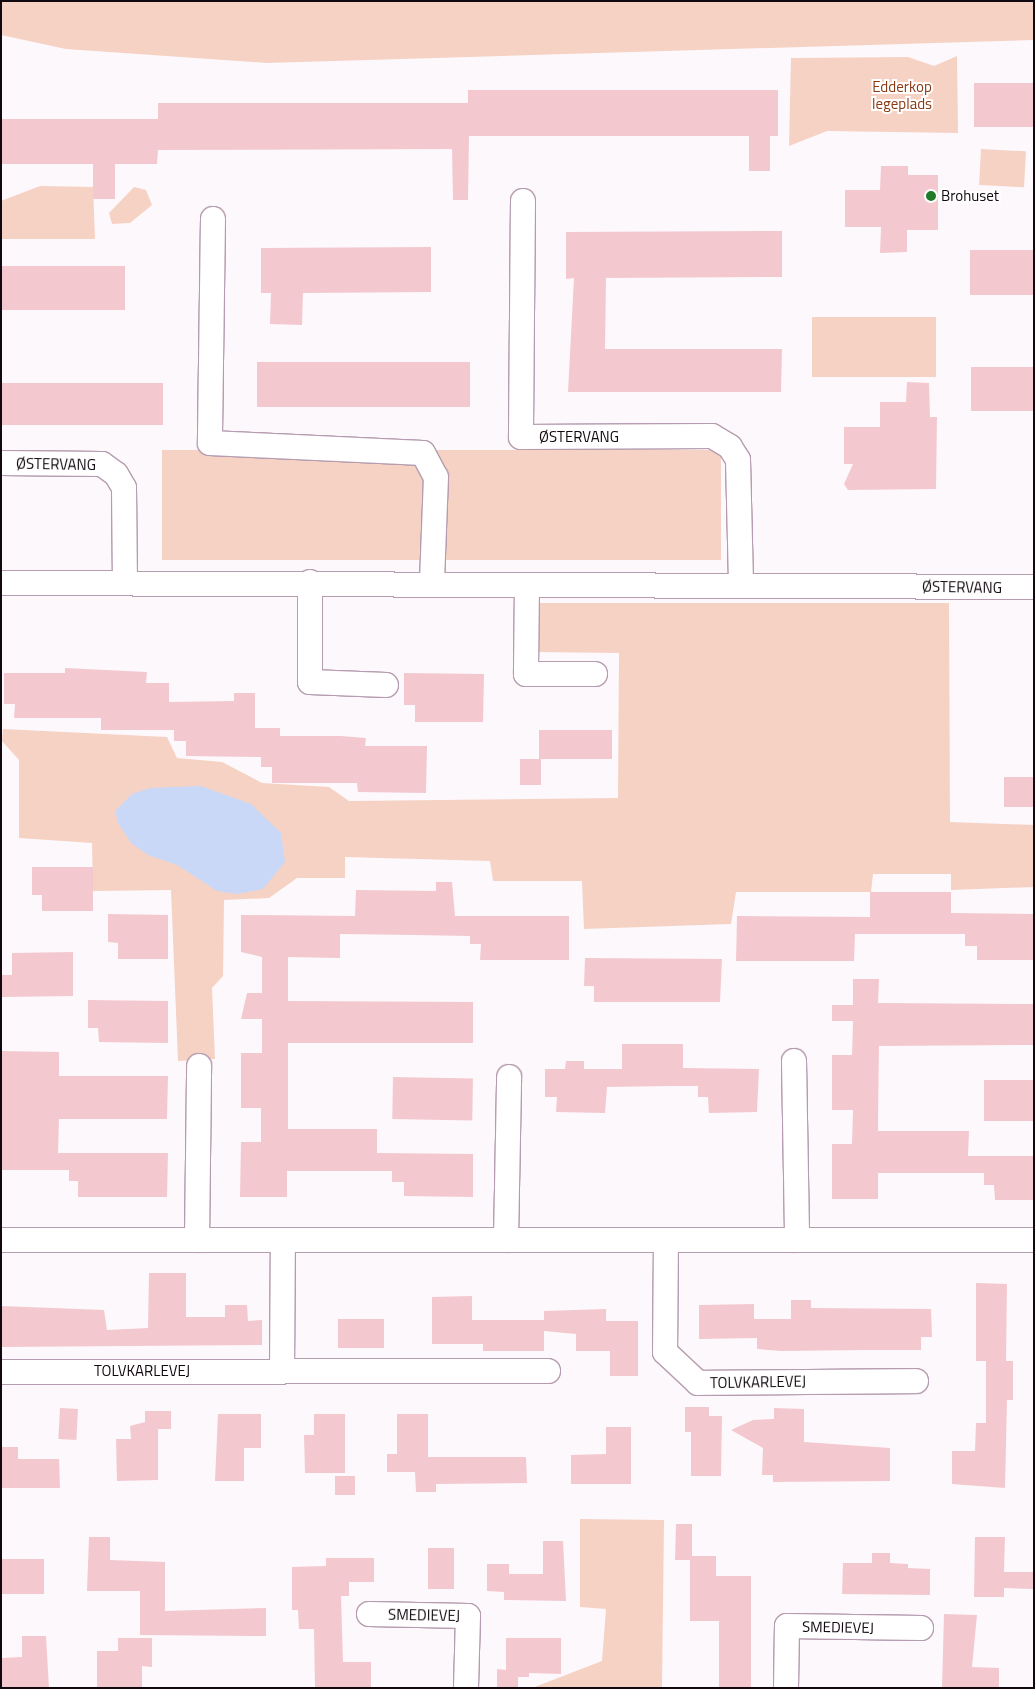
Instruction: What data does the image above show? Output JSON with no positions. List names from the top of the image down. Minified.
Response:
{"streets":{"street":["ØSTERVANG","TOLVKARLEVEJ","SMEDIEVEJ"]},"parks":["Edderkop legeplads"],"places":["Brohuset"]}
